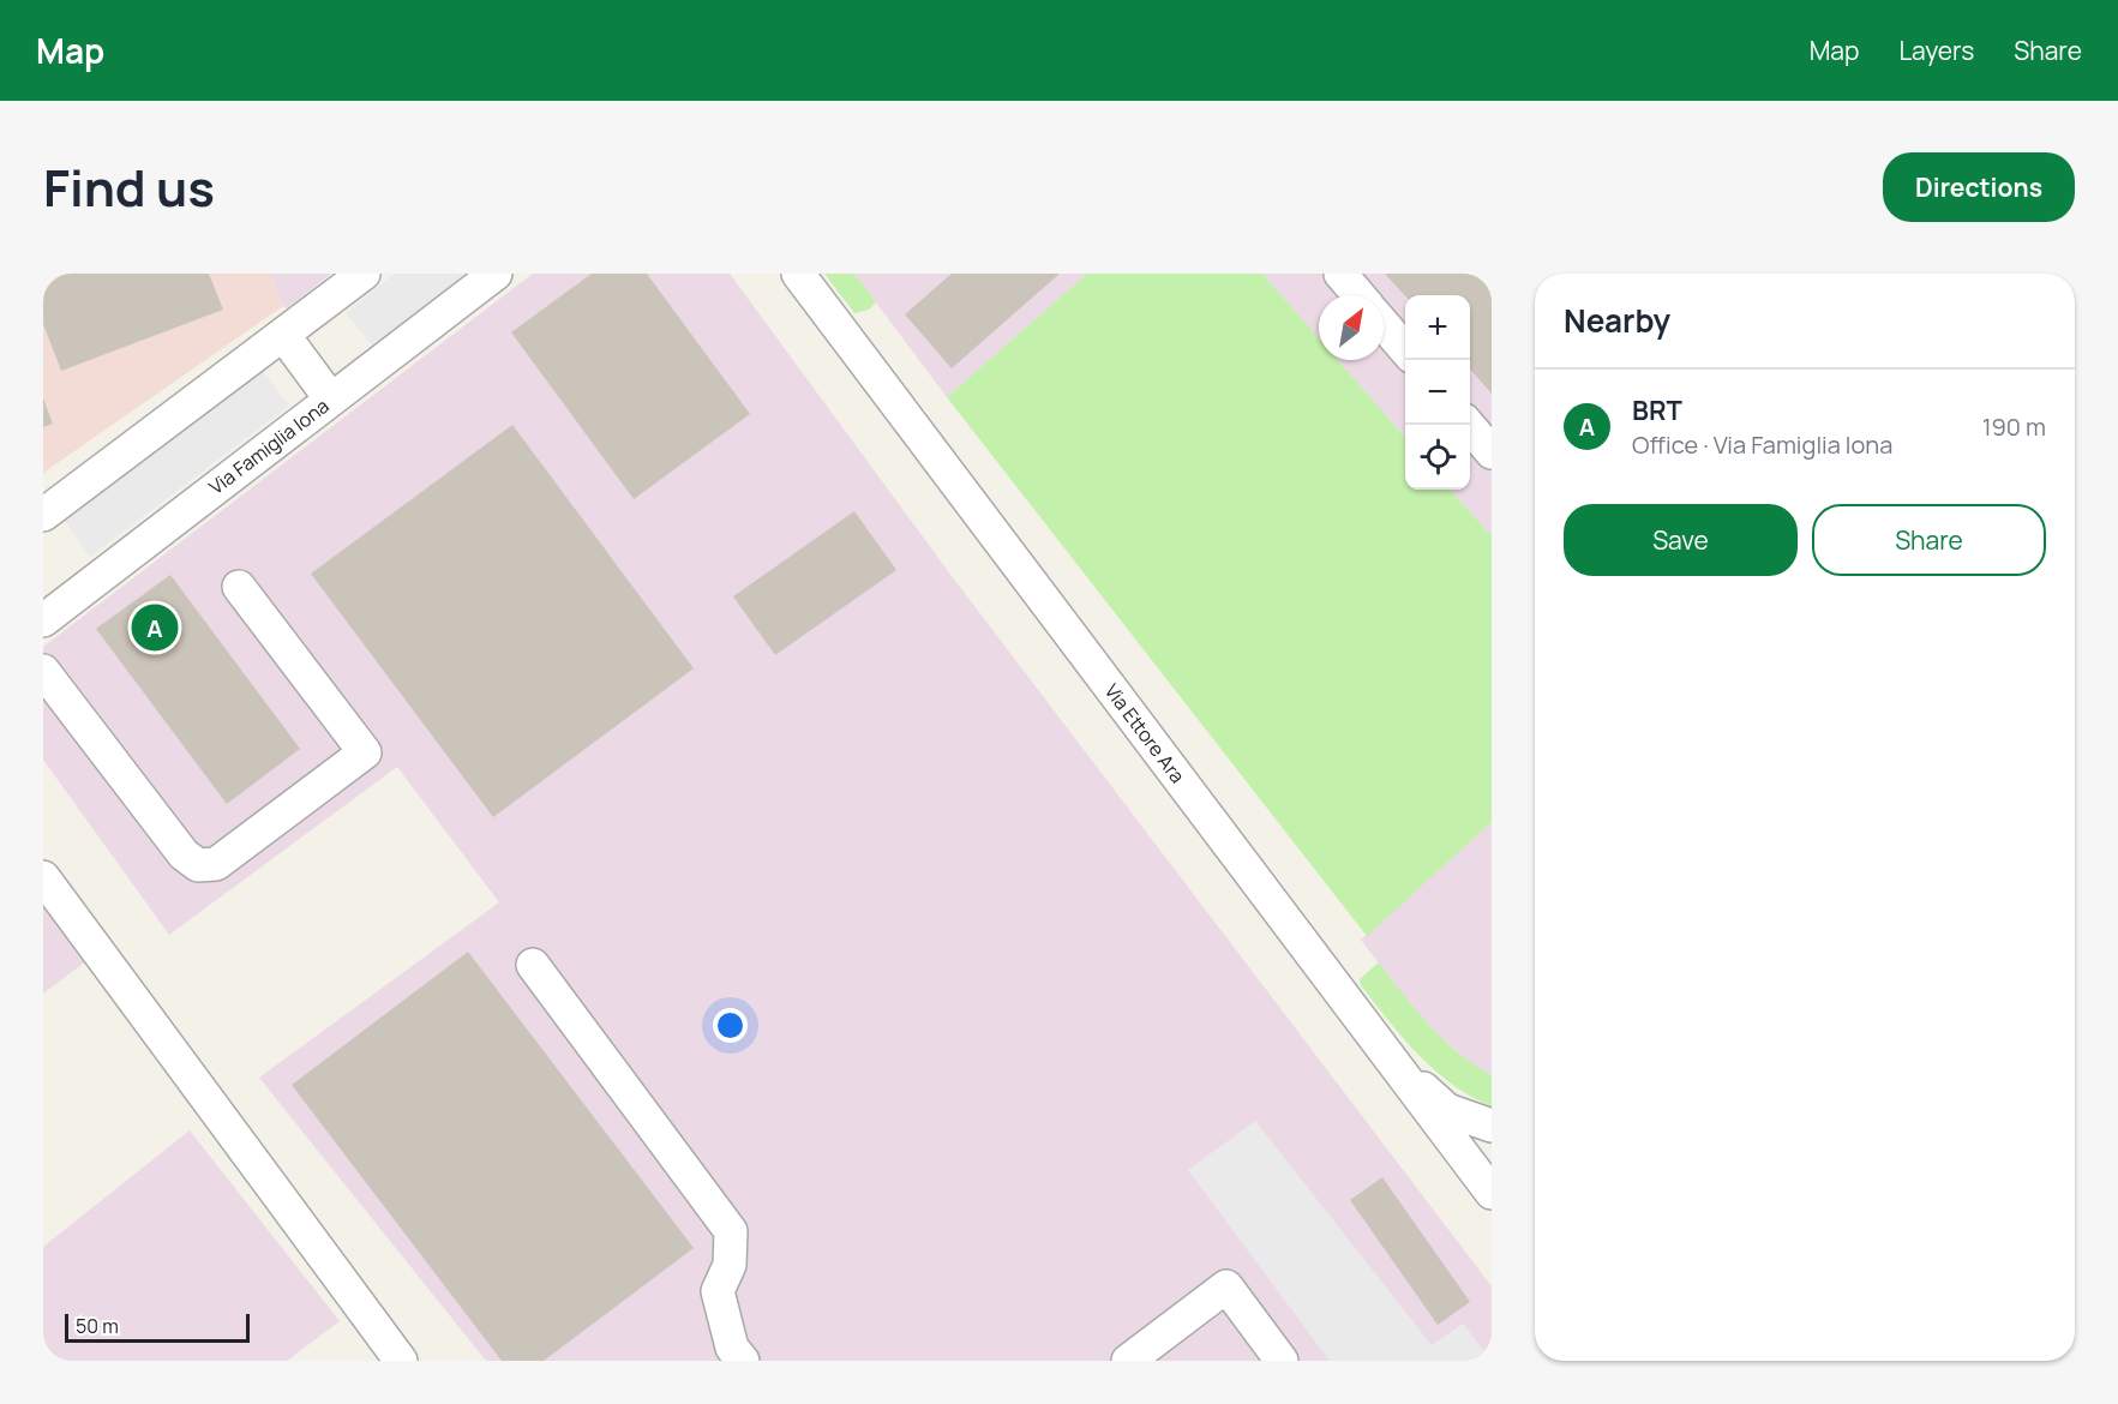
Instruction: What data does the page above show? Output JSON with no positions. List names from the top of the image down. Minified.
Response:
{"streets":{"street":["Via Famiglia Iona","Via Ettore Ara"]},"scale_bar":"50 m","north":"top right","page":{"header":"Map","nav":["Map","Layers","Share"],"title":"Find us","buttons":["Directions",["Save","Share"]],"heading":"Nearby","map_buttons":["+","−"],"list":[{"mark":"A","name":"BRT","note":"Office · Via Famiglia Iona","value":"190 m"}],"pins":"A","scale":"50 m"}}
